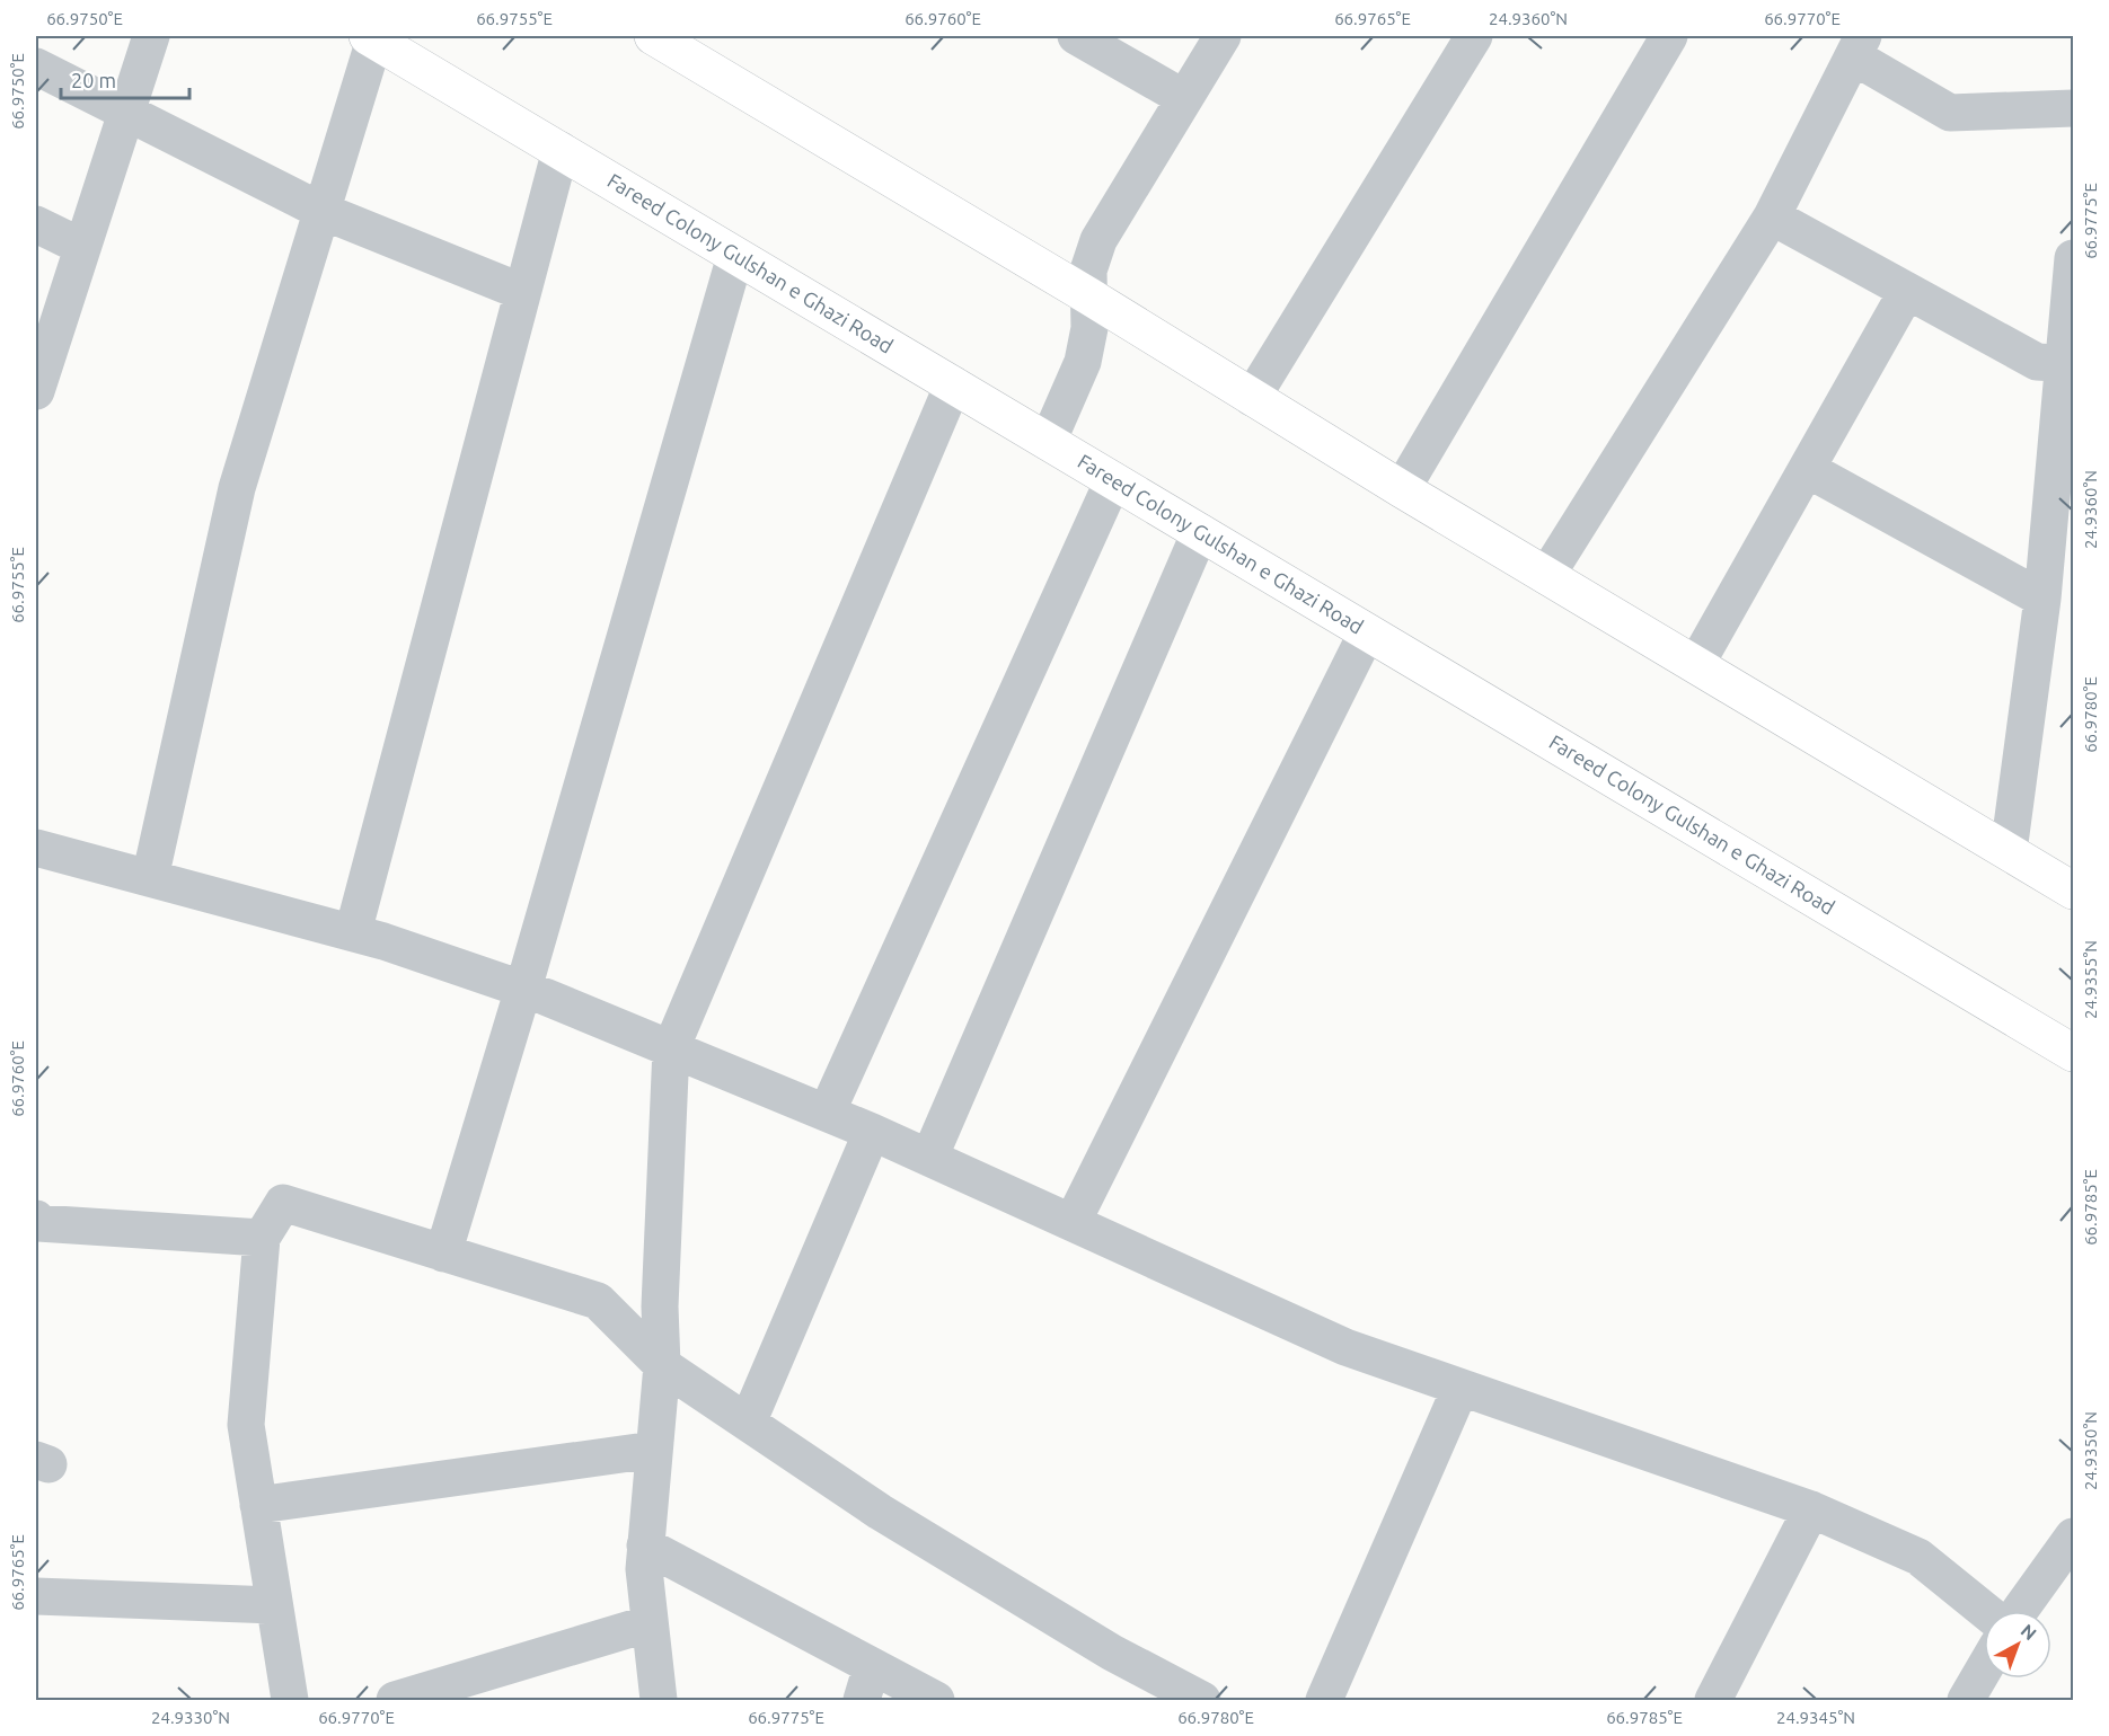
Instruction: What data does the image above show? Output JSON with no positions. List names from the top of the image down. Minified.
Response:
{"streets":{"main road":["Fareed Colony Gulshan e Ghazi Road"]},"scale_bar":"20 m","north":"top right","coordinates":["66.9750°E","66.9755°E","66.9760°E","66.9765°E","24.9360°N","66.9770°E","66.9775°E","66.9780°E","24.9355°N","66.9785°E","24.9350°N","24.9330°N","24.9345°N"]}
